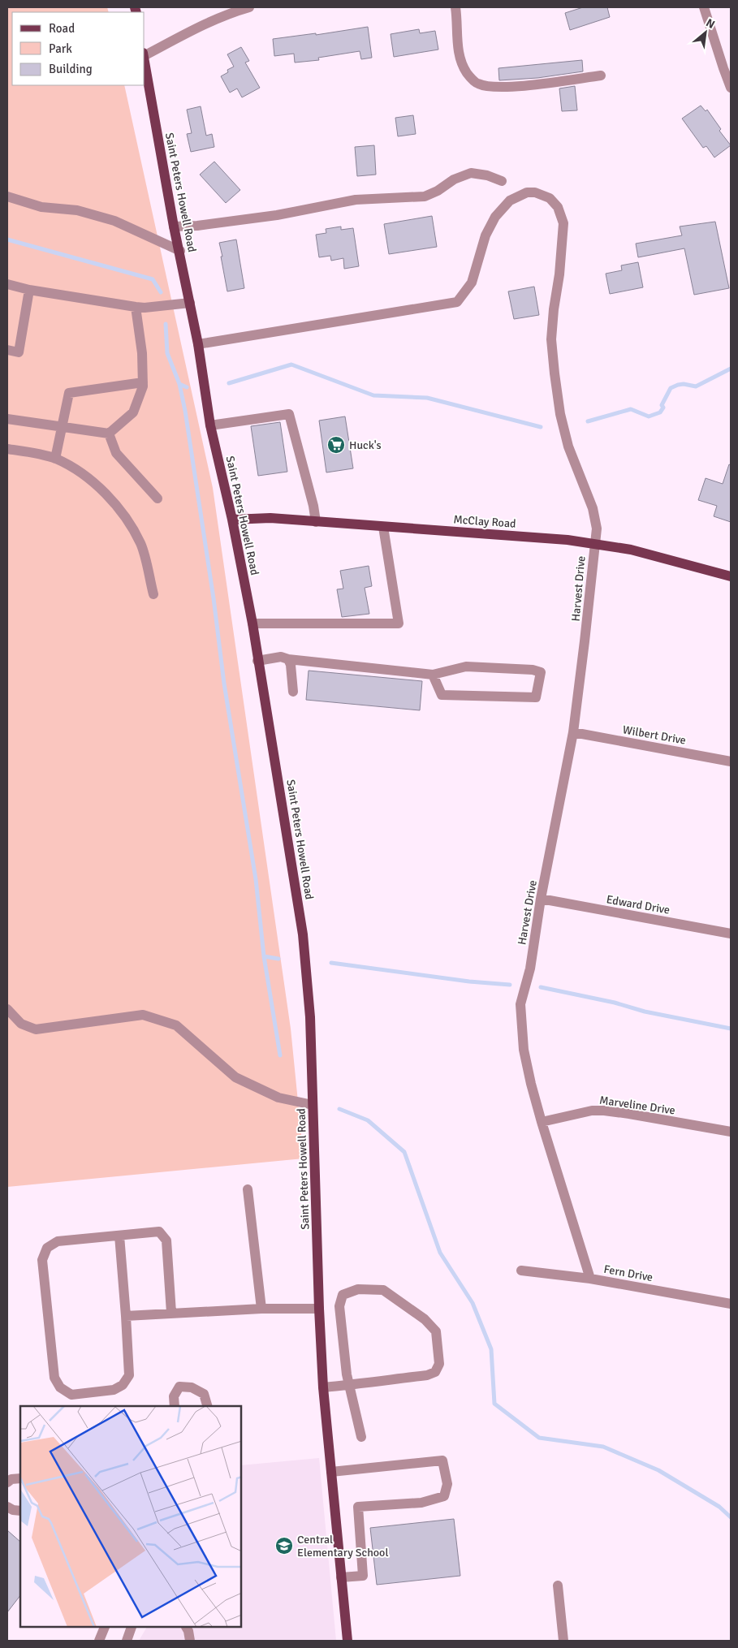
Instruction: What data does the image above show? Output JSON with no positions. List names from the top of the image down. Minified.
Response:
{"streets":{"main road":["Saint Peters Howell Road","McClay Road"],"street":["Harvest Drive","Wilbert Drive","Edward Drive","Marveline Drive","Fern Drive"]},"crossings":[["Saint Peters Howell Road","McClay Road"],["Saint Peters Howell Road","Harvest Drive"],["McClay Road","Harvest Drive"],["Harvest Drive","Wilbert Drive"],["Harvest Drive","Edward Drive"],["Harvest Drive","Marveline Drive"],["Harvest Drive","Fern Drive"]],"places":{"supermarket":["Huck's"],"school or university":["Central Elementary School"]},"legend":["Road","Park","Building"],"north":"top right"}
